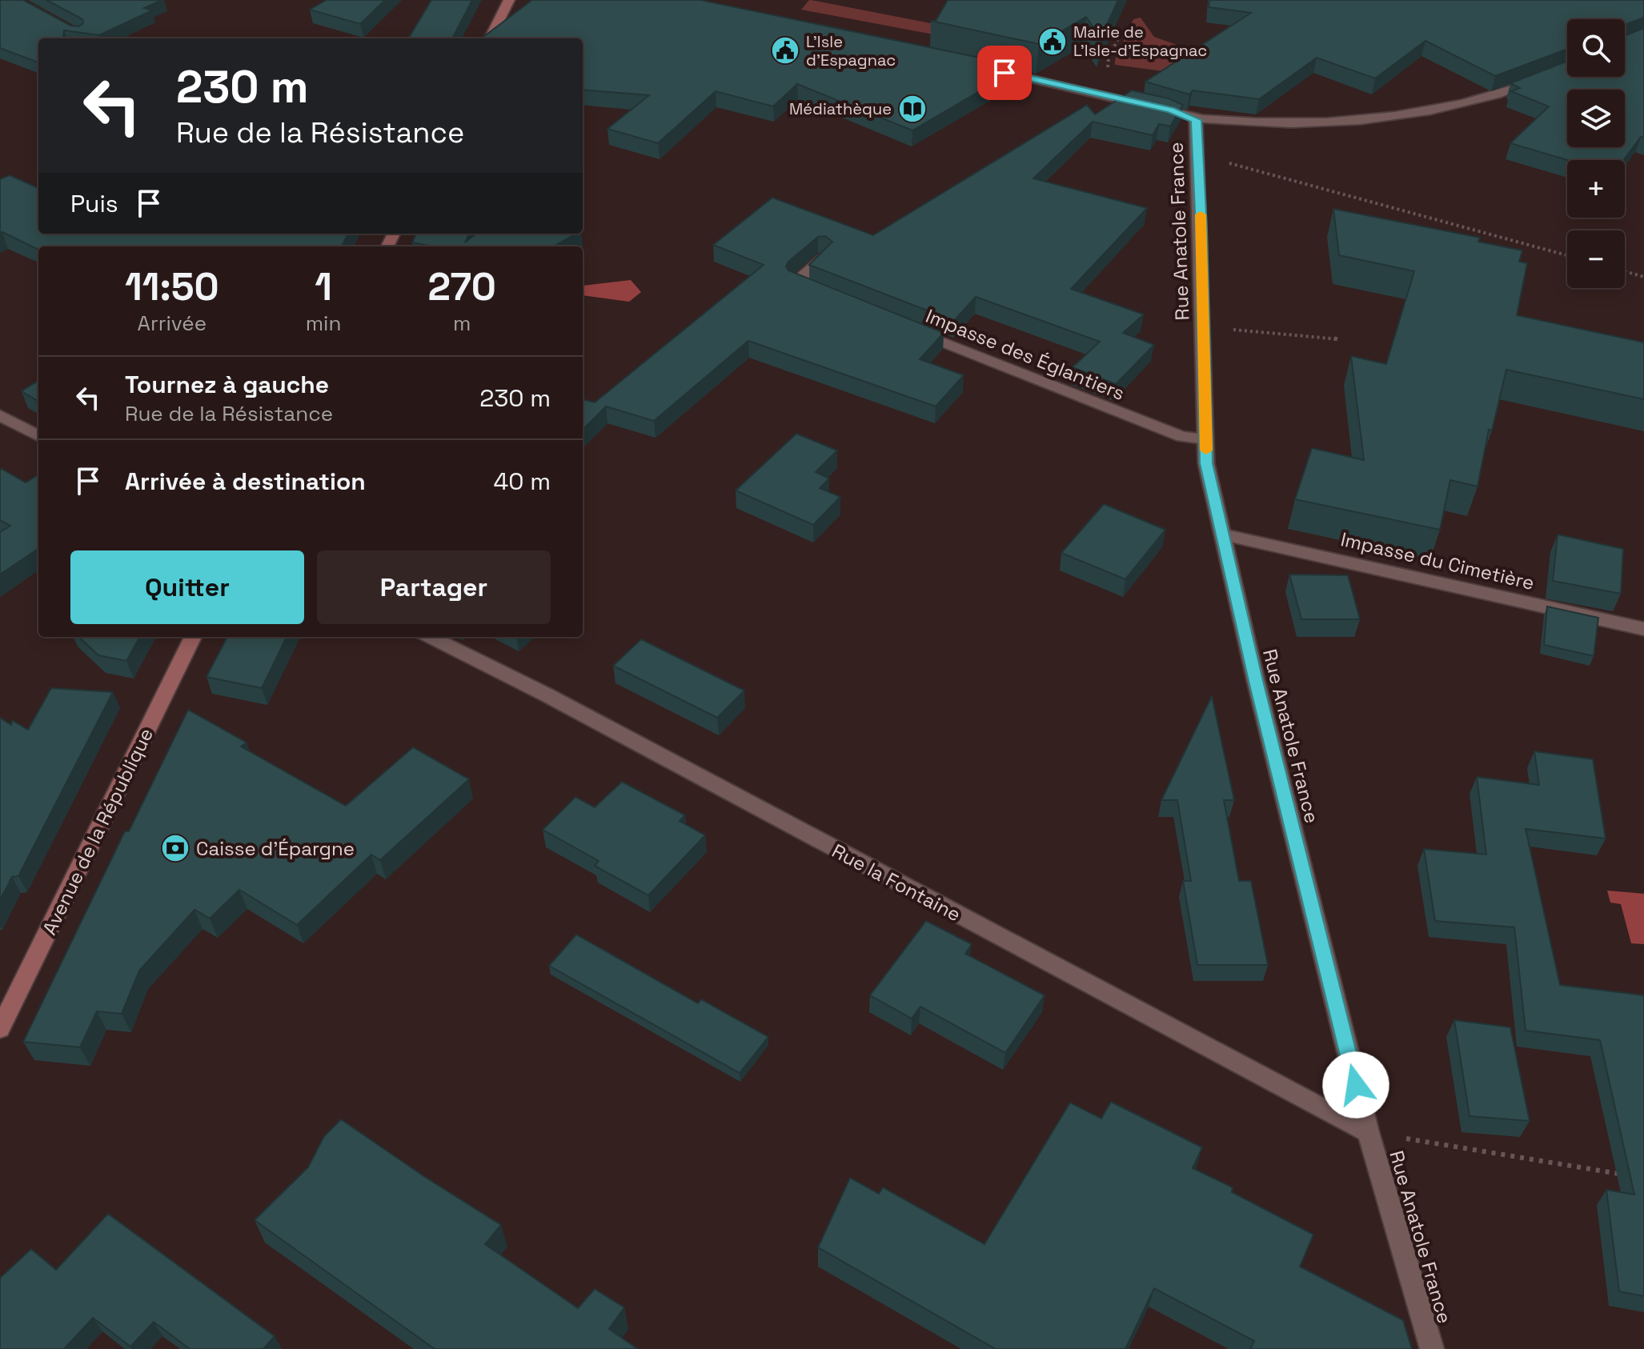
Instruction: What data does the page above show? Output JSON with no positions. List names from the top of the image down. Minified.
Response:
{"streets":{"main road":["Avenue de la République"],"street":["Rue Anatole France","Impasse des Églantiers","Impasse du Cimetière","Rue la Fontaine"]},"crossings":[["Rue Anatole France","Impasse des Églantiers"],["Rue Anatole France","Impasse du Cimetière"],["Rue Anatole France","Rue la Fontaine"]],"places":{"public building":["Mairie de L'Isle-d'Espagnac","L'Isle d'Espagnac"],"library":["Médiathèque"],"bank":["Caisse d'Épargne"]},"page":{"map_buttons":["+","−"],"turn":["230 m","Rue de la Résistance"],"then":"Puis","eta":["11:50","Arrivée","1","min","270","m"],"list":[{"name":"Tournez à gauche","note":"Rue de la Résistance","value":"230 m"},{"name":"Arrivée à destination","value":"40 m"}],"buttons":["Quitter","Partager"]}}
